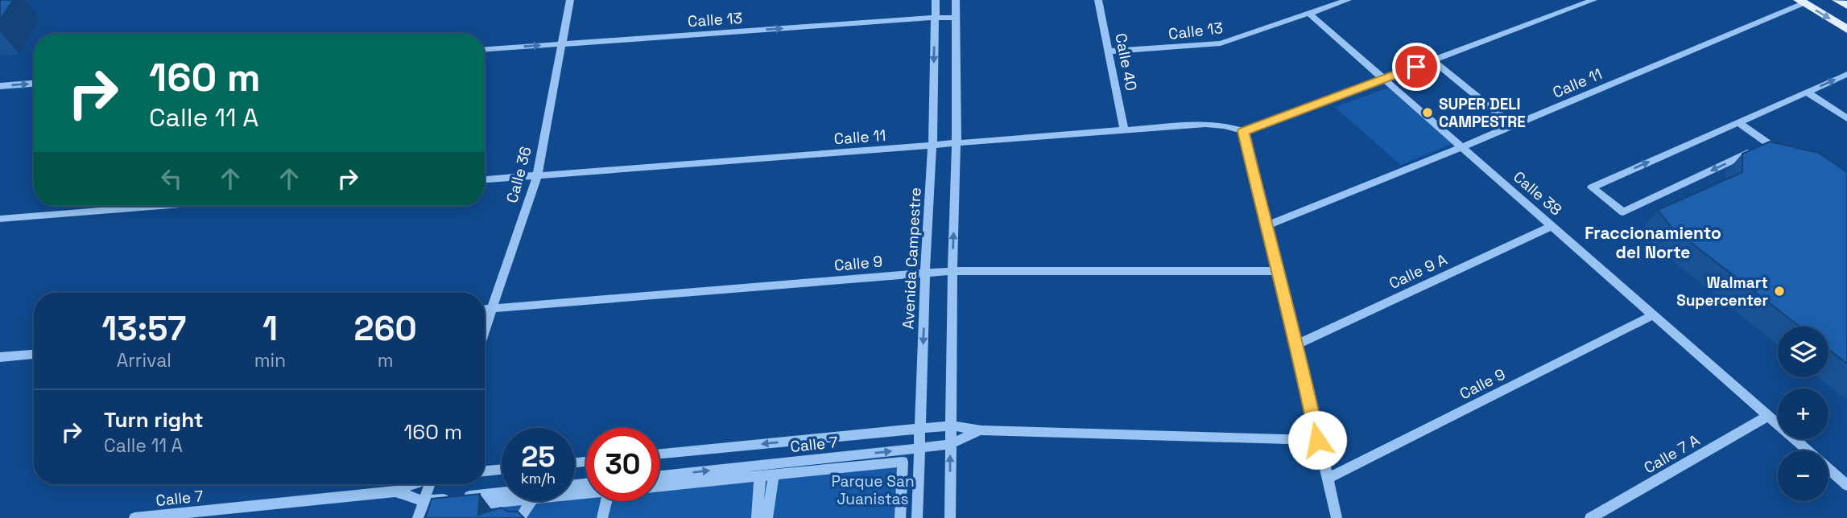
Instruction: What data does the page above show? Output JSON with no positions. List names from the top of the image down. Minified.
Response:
{"streets":{"street":["Calle 13","Calle 40","Calle 11","Calle 36","Calle 38","Avenida Campestre","Calle 9","Calle 9 A","Calle 7","Calle 7 A"]},"crossings":[["Calle 13","Calle 40"],["Calle 13","Calle 36"],["Calle 13","Calle 38"],["Calle 13","Avenida Campestre"],["Calle 40","Calle 11"],["Calle 11","Calle 36"],["Calle 11","Calle 38"],["Calle 11","Avenida Campestre"],["Calle 36","Calle 9"],["Calle 38","Calle 9"],["Calle 38","Calle 9 A"],["Calle 38","Calle 7 A"],["Avenida Campestre","Calle 9"],["Avenida Campestre","Calle 7"]],"one_way":["Calle 13"],"districts":["Fraccionamiento del Norte"],"parks":["Parque San Juanistas"],"places":["SUPER DELI CAMPESTRE","Walmart Supercenter"],"page":{"turn":["160 m","Calle 11 A"],"eta":["13:57","Arrival","1","min","260","m"],"map_buttons":["+","−"],"list":[{"name":"Turn right","note":"Calle 11 A","value":"160 m"}],"speed":"25 km/h","limit":"30"}}
